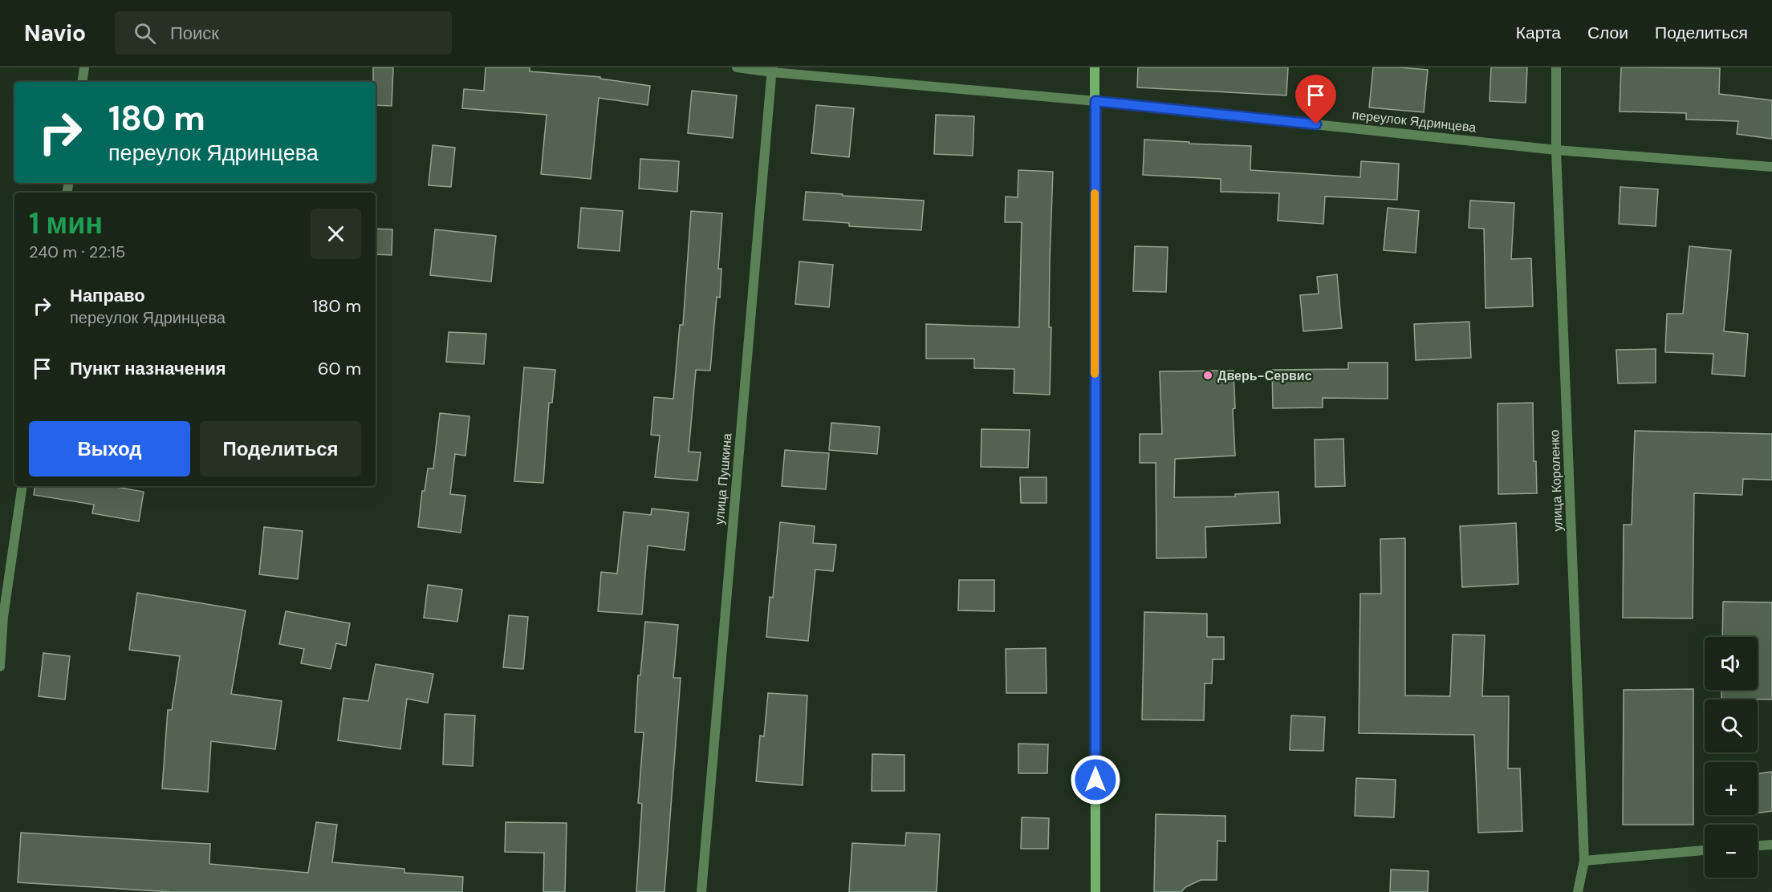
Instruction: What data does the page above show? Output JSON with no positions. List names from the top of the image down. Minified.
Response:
{"streets":{"street":["переулок Ядринцева","улица Пушкина","улица Короленко"]},"crossings":[["переулок Ядринцева","улица Пушкина"],["переулок Ядринцева","улица Короленко"]],"places":["Дверь-Сервис"],"page":{"header":"Navio","search":"Поиск","nav":["Карта","Слои","Поделиться"],"turn":["180 m","переулок Ядринцева"],"heading":["1 мин","240 m · 22:15"],"list":[{"name":"Направо","note":"переулок Ядринцева","value":"180 m"},{"name":"Пункт назначения","value":"60 m"}],"buttons":["Выход","Поделиться"],"map_buttons":["+","−"]}}
